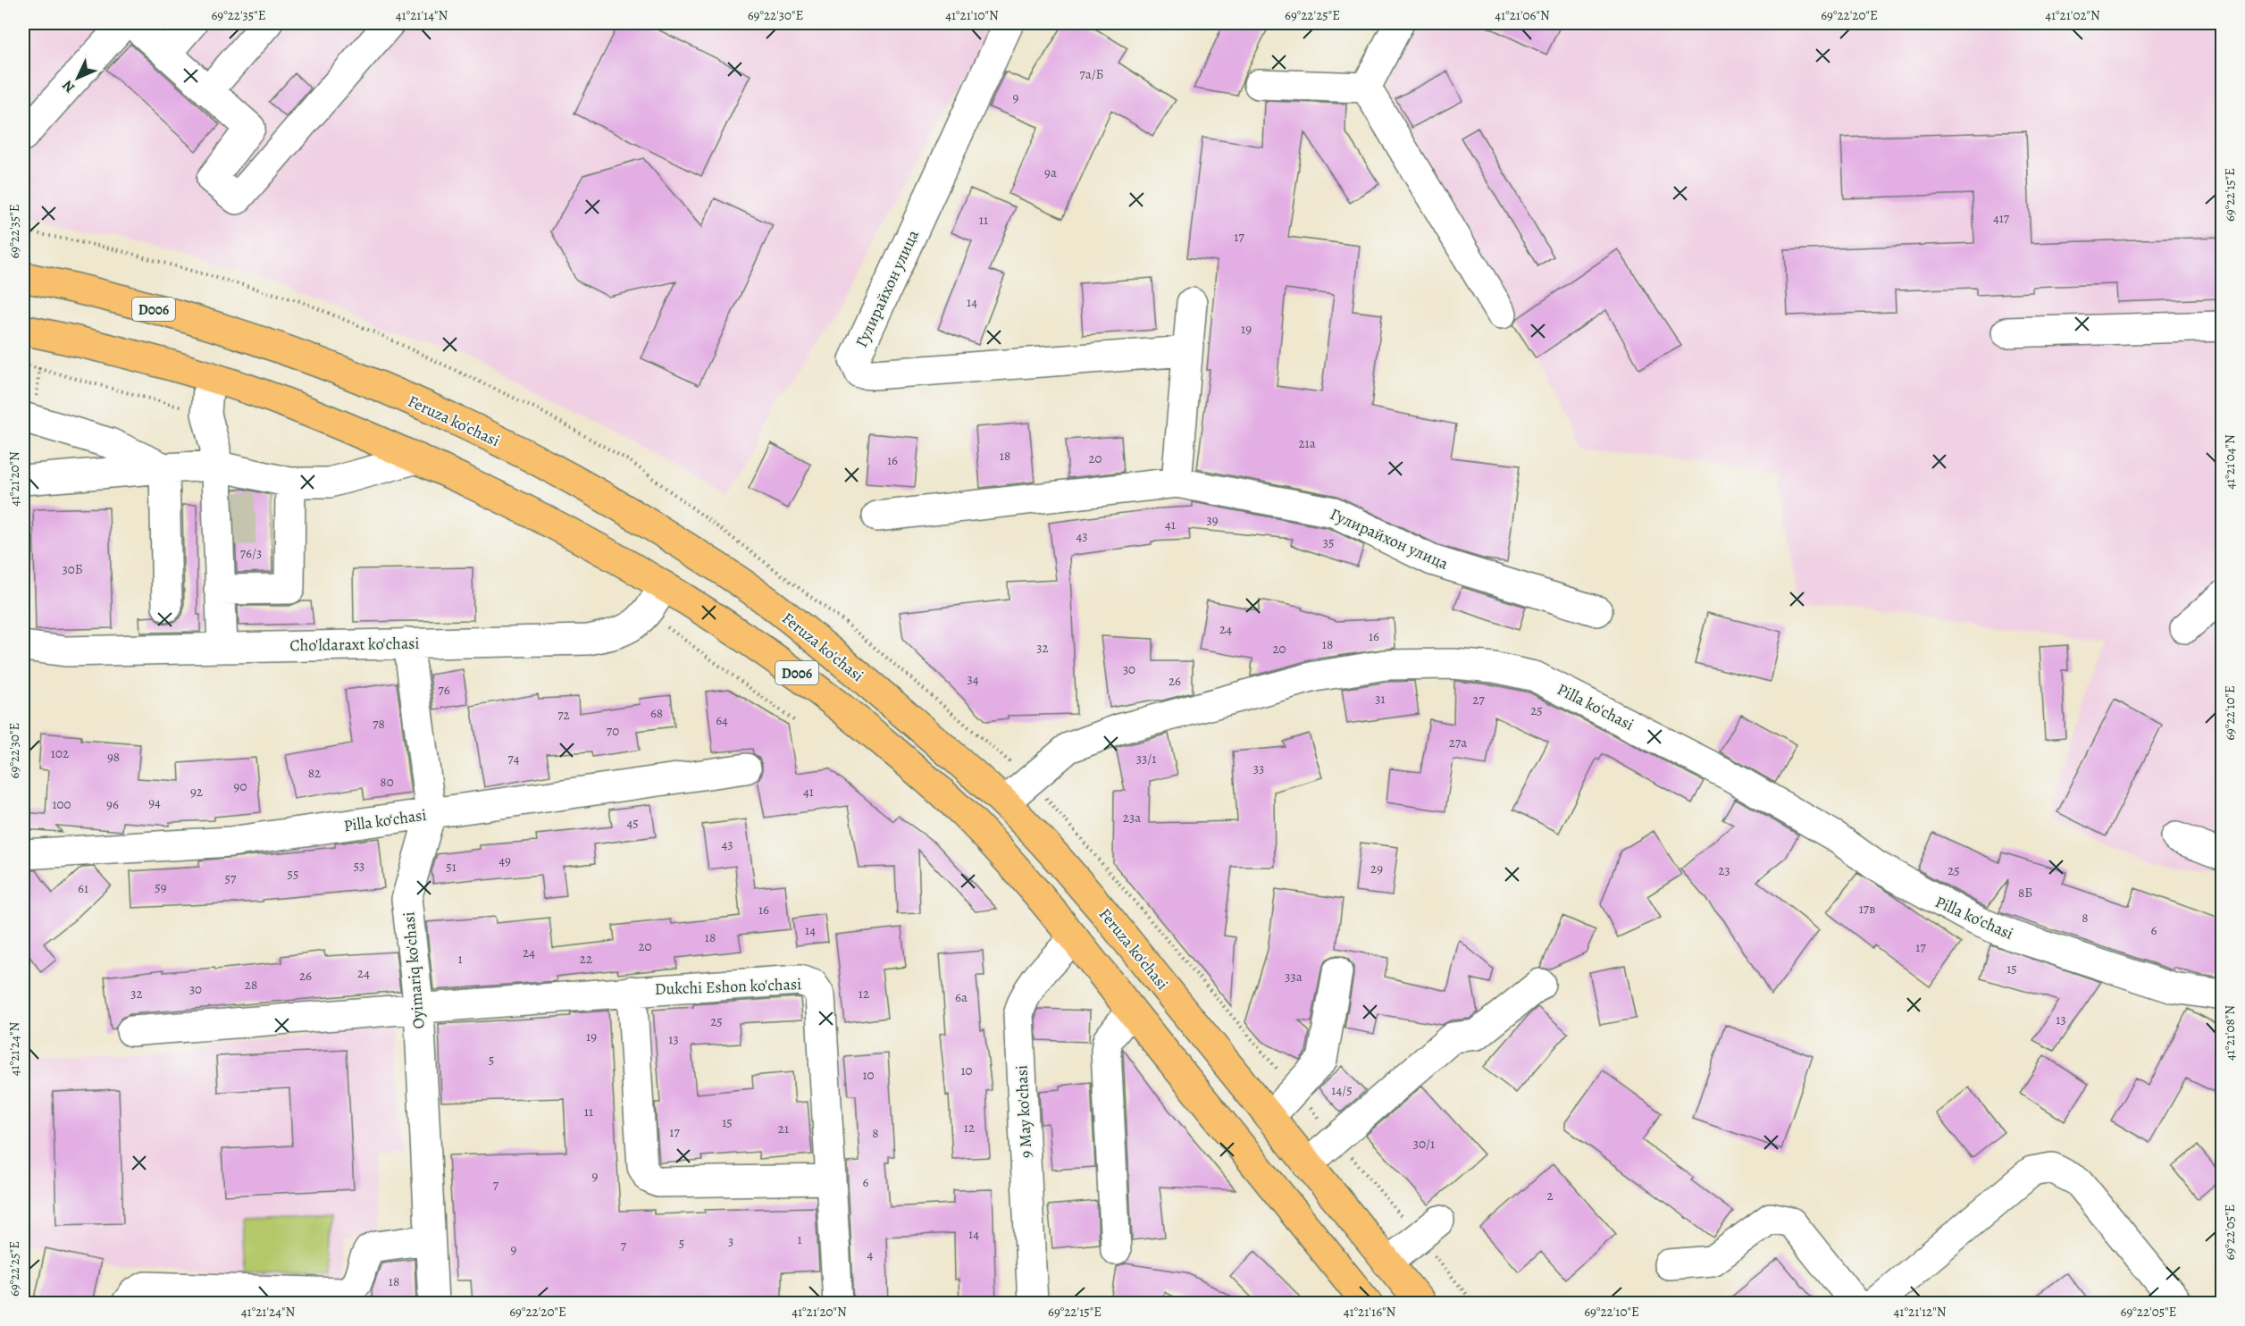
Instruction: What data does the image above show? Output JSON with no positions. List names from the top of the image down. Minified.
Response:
{"streets":{"main road":["D006","Feruza ko'chasi"],"street":["Гулирайхон улица","Cho'ldaraxt ko'chasi","Pilla ko'chasi","Pilla ko‘chasi","Oyimariq ko'chasi","Dukchi Eshon ko'chasi","9 May ko'chasi"]},"crossings":[["D006","Cho'ldaraxt ko'chasi"],["D006","9 May ko'chasi"],["Feruza ko'chasi","Pilla ko'chasi"],["Cho'ldaraxt ko'chasi","Oyimariq ko'chasi"],["Pilla ko‘chasi","Oyimariq ko'chasi"],["Oyimariq ko'chasi","Dukchi Eshon ko'chasi"]],"house_numbers":["7а/Б","9","9a","417","11","17","14","19","21а","18","20","16","39","41","43","35","76/3","30Б","24","16","18","32","20","30","34","26","76","31","27","25","68","72","64","78","70","27а","102","98","74","33/1","33","82","80","90","92","41","94","100","96","23a","45","43","49","53","51","29","23","25","55","57","59","61","8Б","17в","16","8","14","6","18","20","17","24","1","22","15","24","26","33a","28","30","32","12","6a","13","25","19","13","5","10","10","14/5","11","15","12","21","17","8","30/1","9","6","7","2","14","1","3","5","7","9","4","18"],"north":"bottom left","coordinates":["69°22'35\"E","41°21'14\"N","69°22'30\"E","41°21'10\"N","69°22'25\"E","41°21'06\"N","69°22'20\"E","41°21'02\"N","69°22'15\"E","41°21'04\"N","41°21'20\"N","69°22'10\"E","41°21'08\"N","41°21'24\"N","69°22'05\"E","41°21'16\"N","41°21'12\"N"]}
